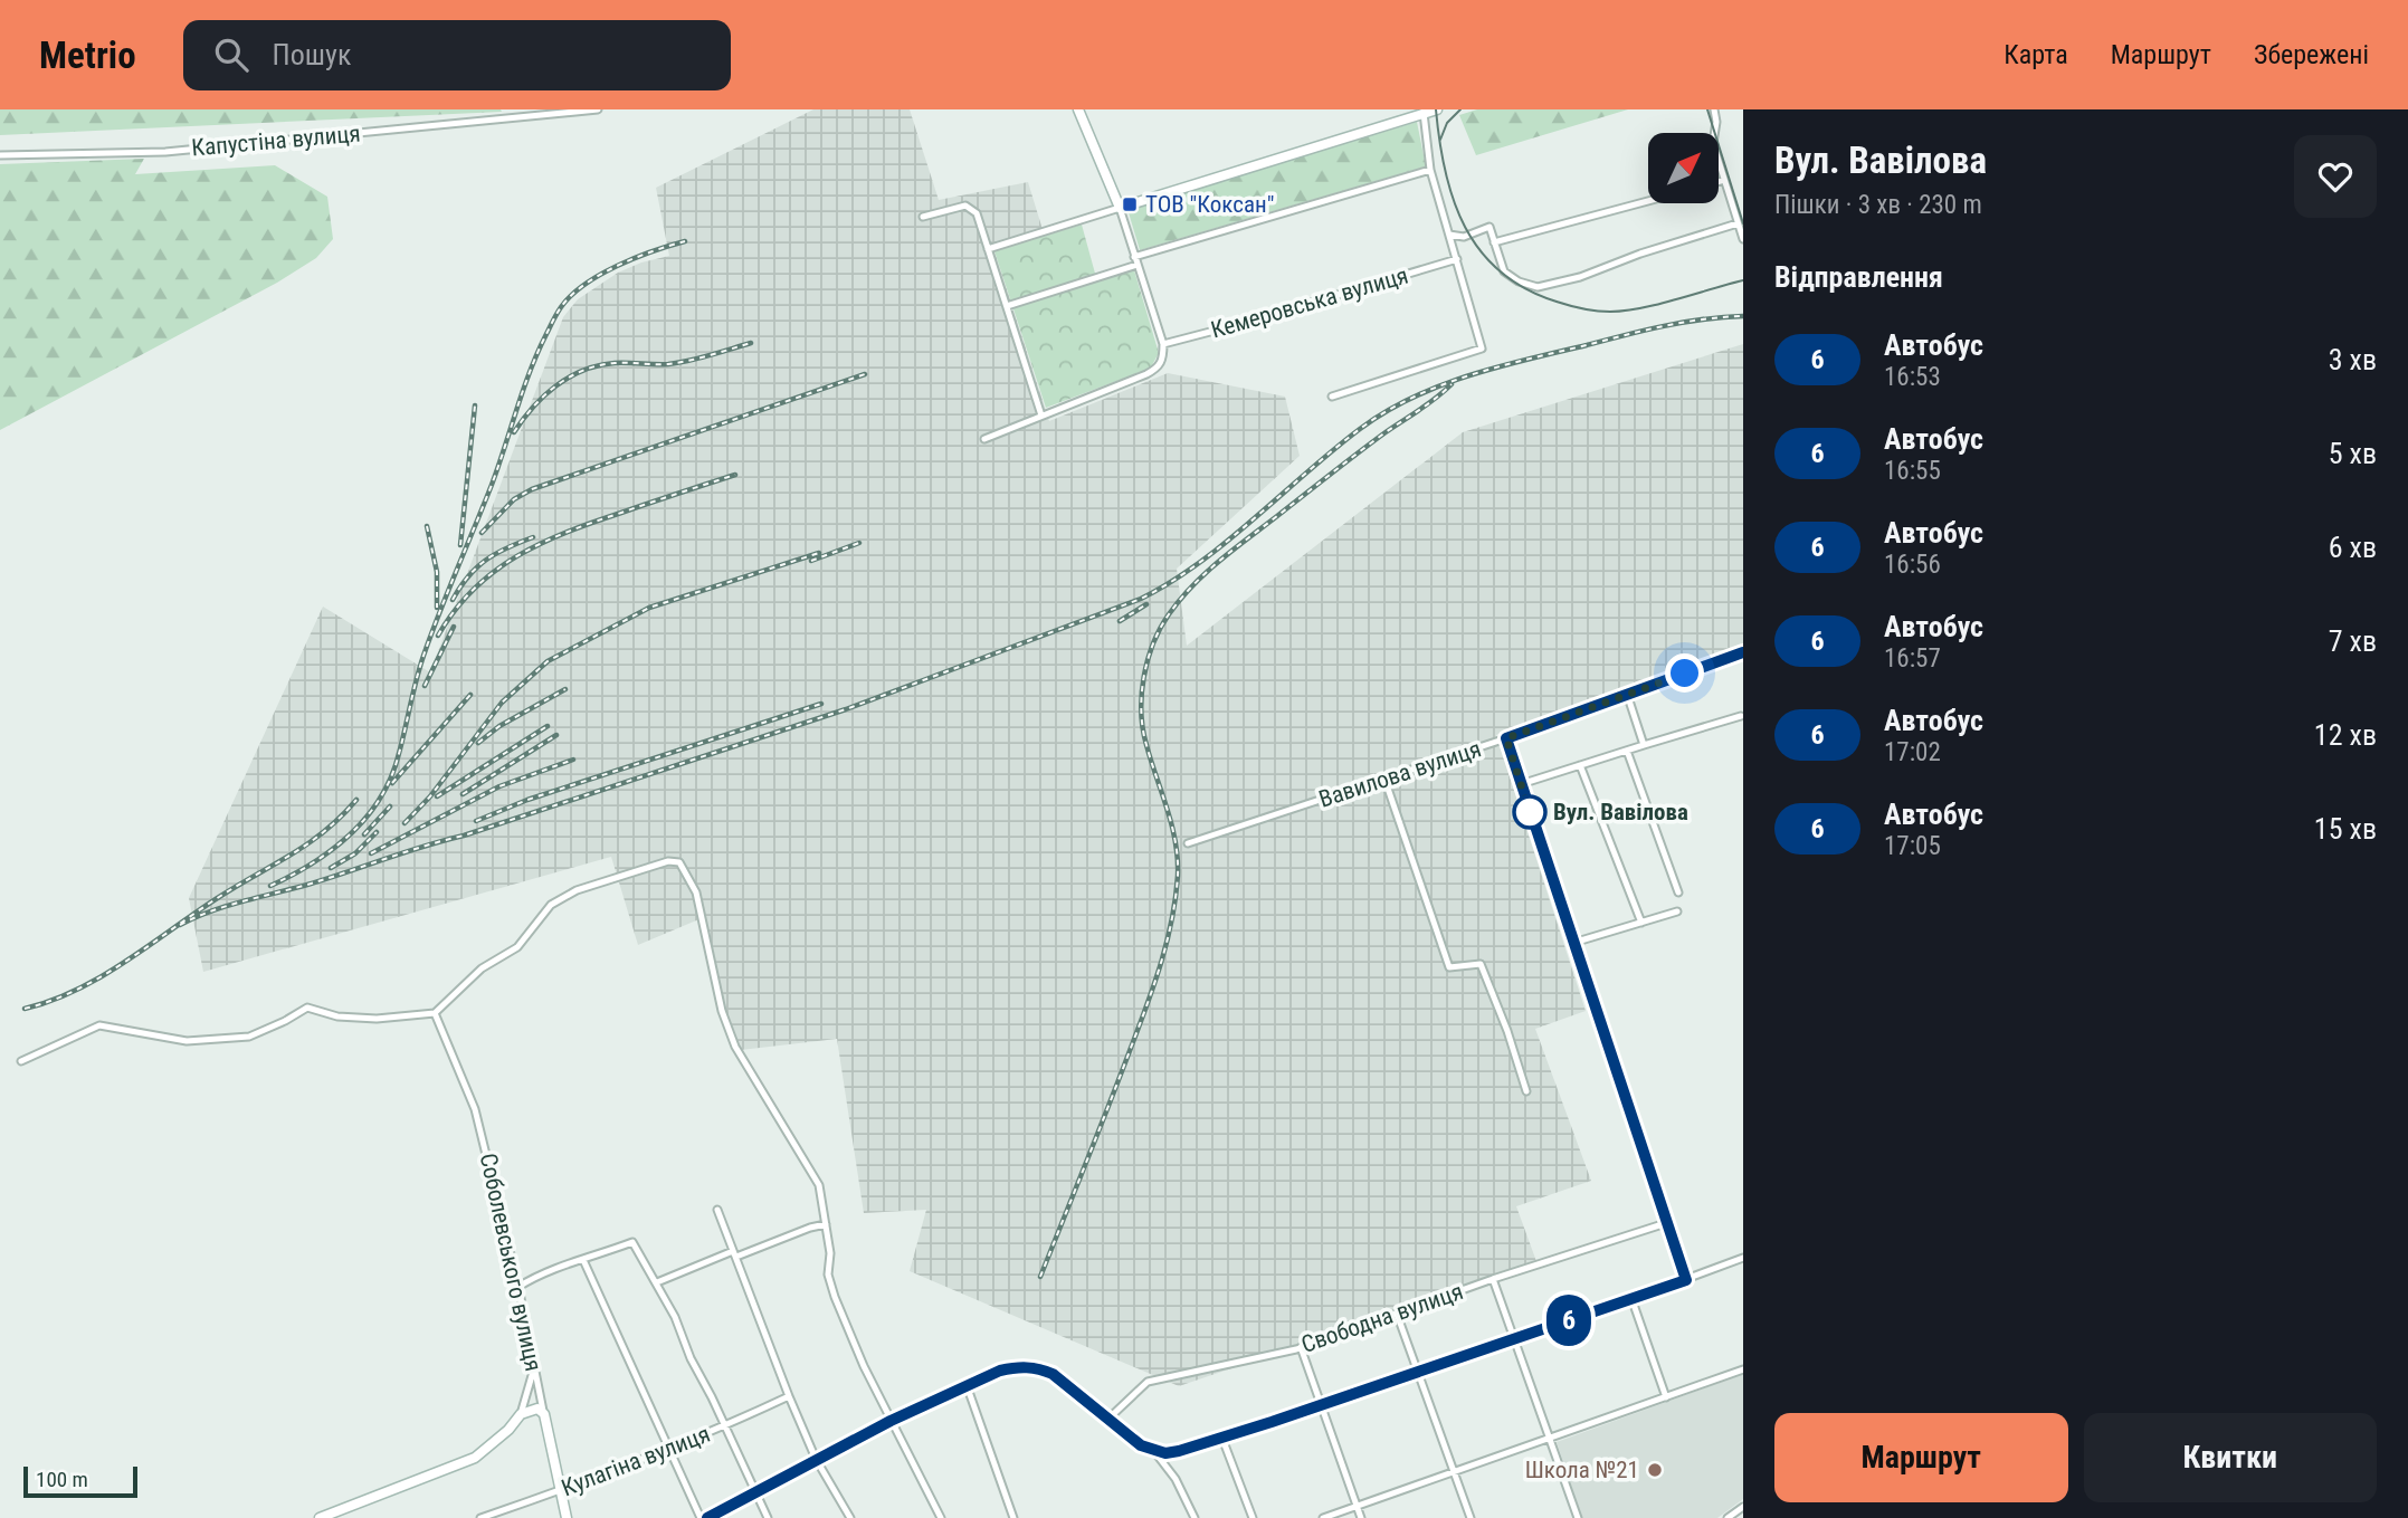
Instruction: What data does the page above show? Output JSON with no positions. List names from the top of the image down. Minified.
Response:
{"streets":{"street":["Капустіна вулиця","Кемеровська вулиця","Вавилова вулиця","Соболевського вулиця","Свободна вулиця","Кулагіна вулиця"]},"crossings":[["Соболевського вулиця","Кулагіна вулиця"]],"places":{"transit":["ТОВ \"Коксан\""],"other":["Вул. Вавілова","Школа №21"]},"lines":["bus line 6"],"scale_bar":"100 m","north":"top right","page":{"header":"Metrio","search":"Пошук","nav":["Карта","Маршрут","Збережені"],"on_map":"6","heading":[["Вул. Вавілова","Пішки · 3 хв · 230 m"],"Відправлення"],"list":[{"mark":"6","name":"Автобус","note":"16:53","value":"3 хв"},{"mark":"6","name":"Автобус","note":"16:55","value":"5 хв"},{"mark":"6","name":"Автобус","note":"16:56","value":"6 хв"},{"mark":"6","name":"Автобус","note":"16:57","value":"7 хв"},{"mark":"6","name":"Автобус","note":"17:02","value":"12 хв"},{"mark":"6","name":"Автобус","note":"17:05","value":"15 хв"}],"buttons":["Маршрут","Квитки"],"scale":"100 m"}}
